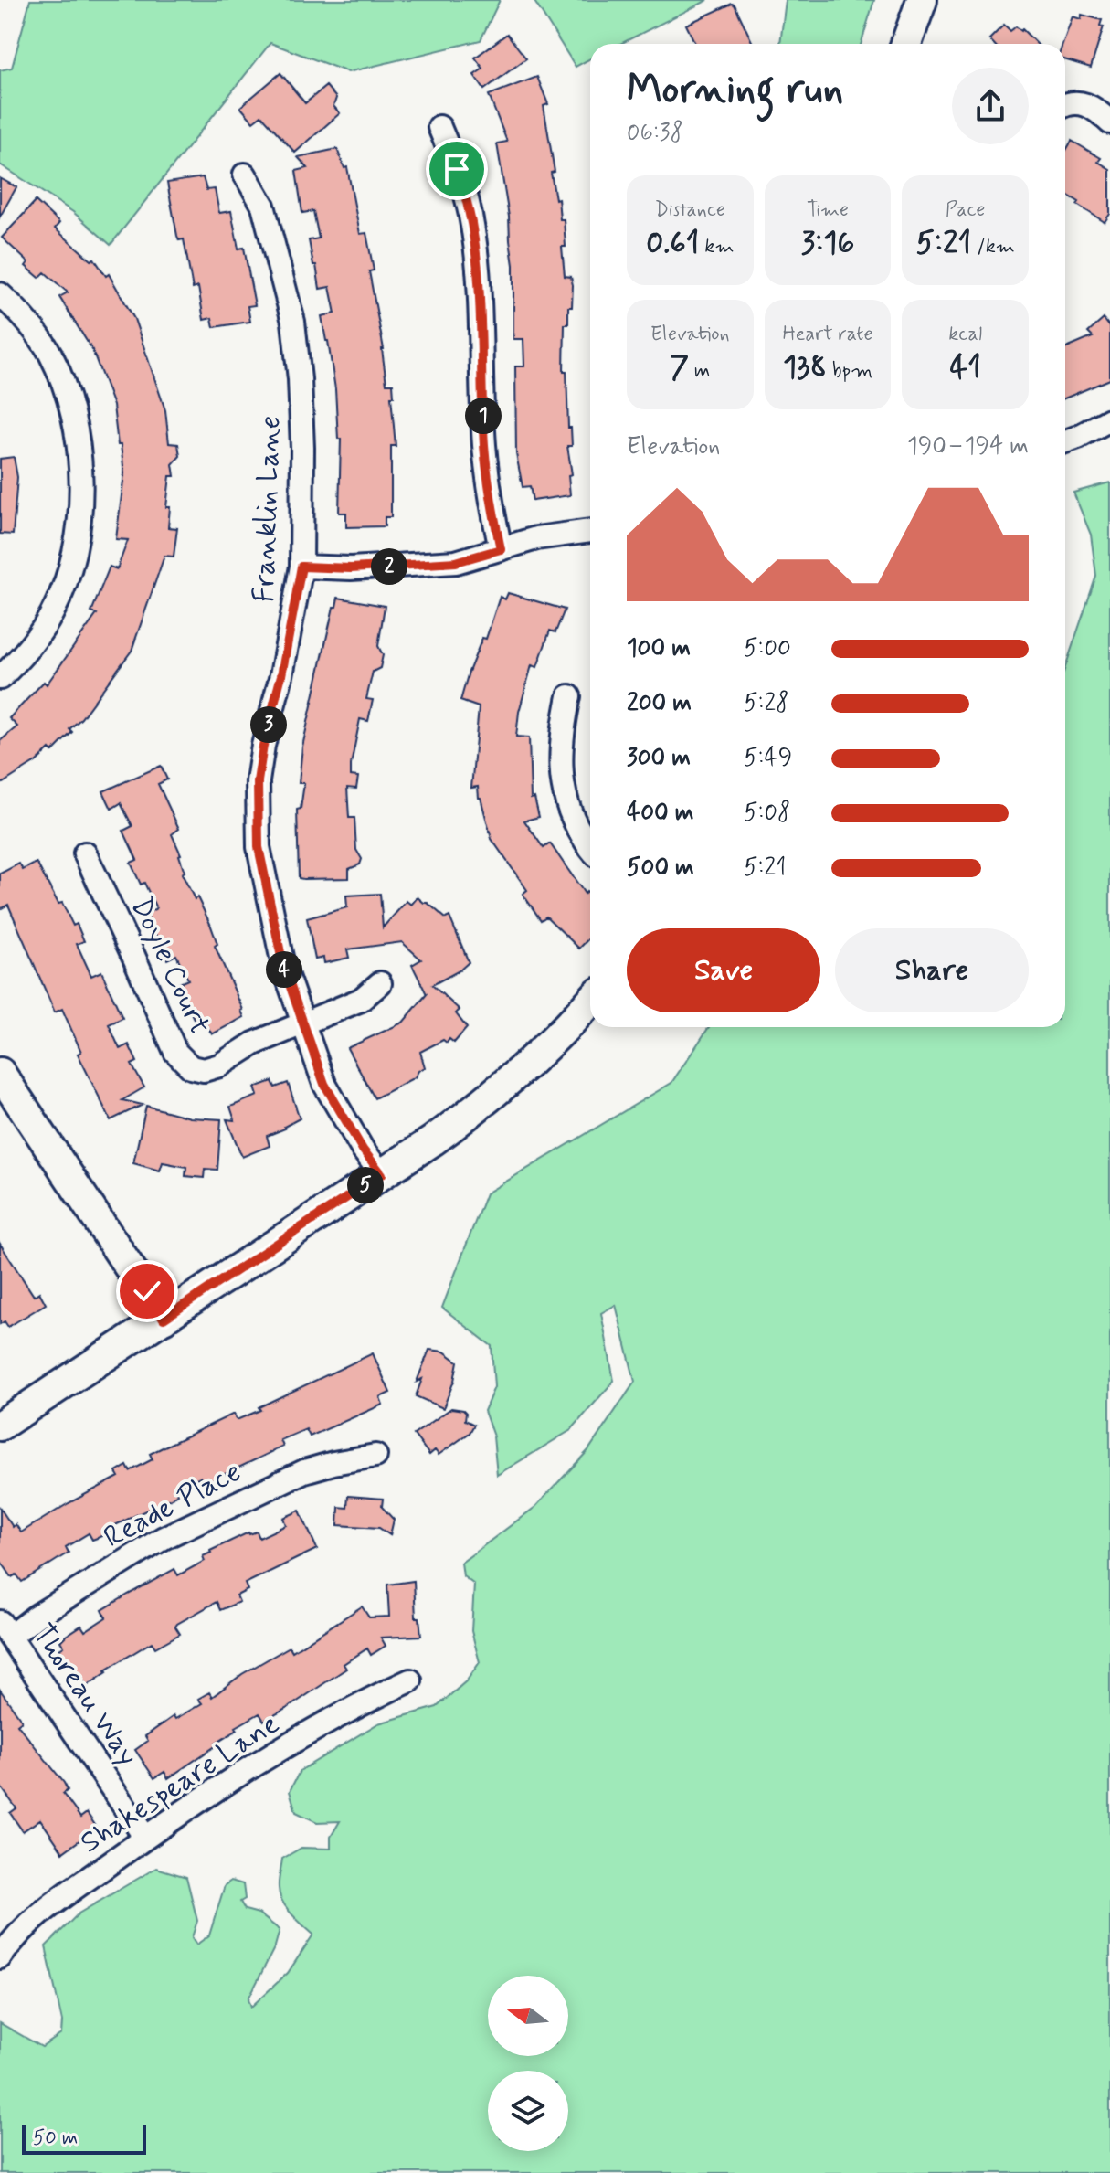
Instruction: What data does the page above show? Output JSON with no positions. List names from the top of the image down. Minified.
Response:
{"streets":{"street":["Franklin Lane","Doyle Court","Reade Place","Thoreau Way","Shakespeare Lane"]},"crossings":[["Franklin Lane","Doyle Court"],["Reade Place","Thoreau Way"],["Thoreau Way","Shakespeare Lane"]],"scale_bar":"50 m","north":"left","page":{"heading":["Morning run","06:38"],"stats":[["Distance","0.61 km"],["Time","3:16"],["Pace","5:21 /km"],["Elevation","7 m"],["Heart rate","138 bpm"],["kcal","41"]],"pins":["1","2","3","4","5"],"chart":["Elevation","190–194 m"],"list":[{"name":"100 m","note":"5:00"},{"name":"200 m","note":"5:28"},{"name":"300 m","note":"5:49"},{"name":"400 m","note":"5:08"},{"name":"500 m","note":"5:21"}],"buttons":["Save","Share"],"scale":"50 m"}}
